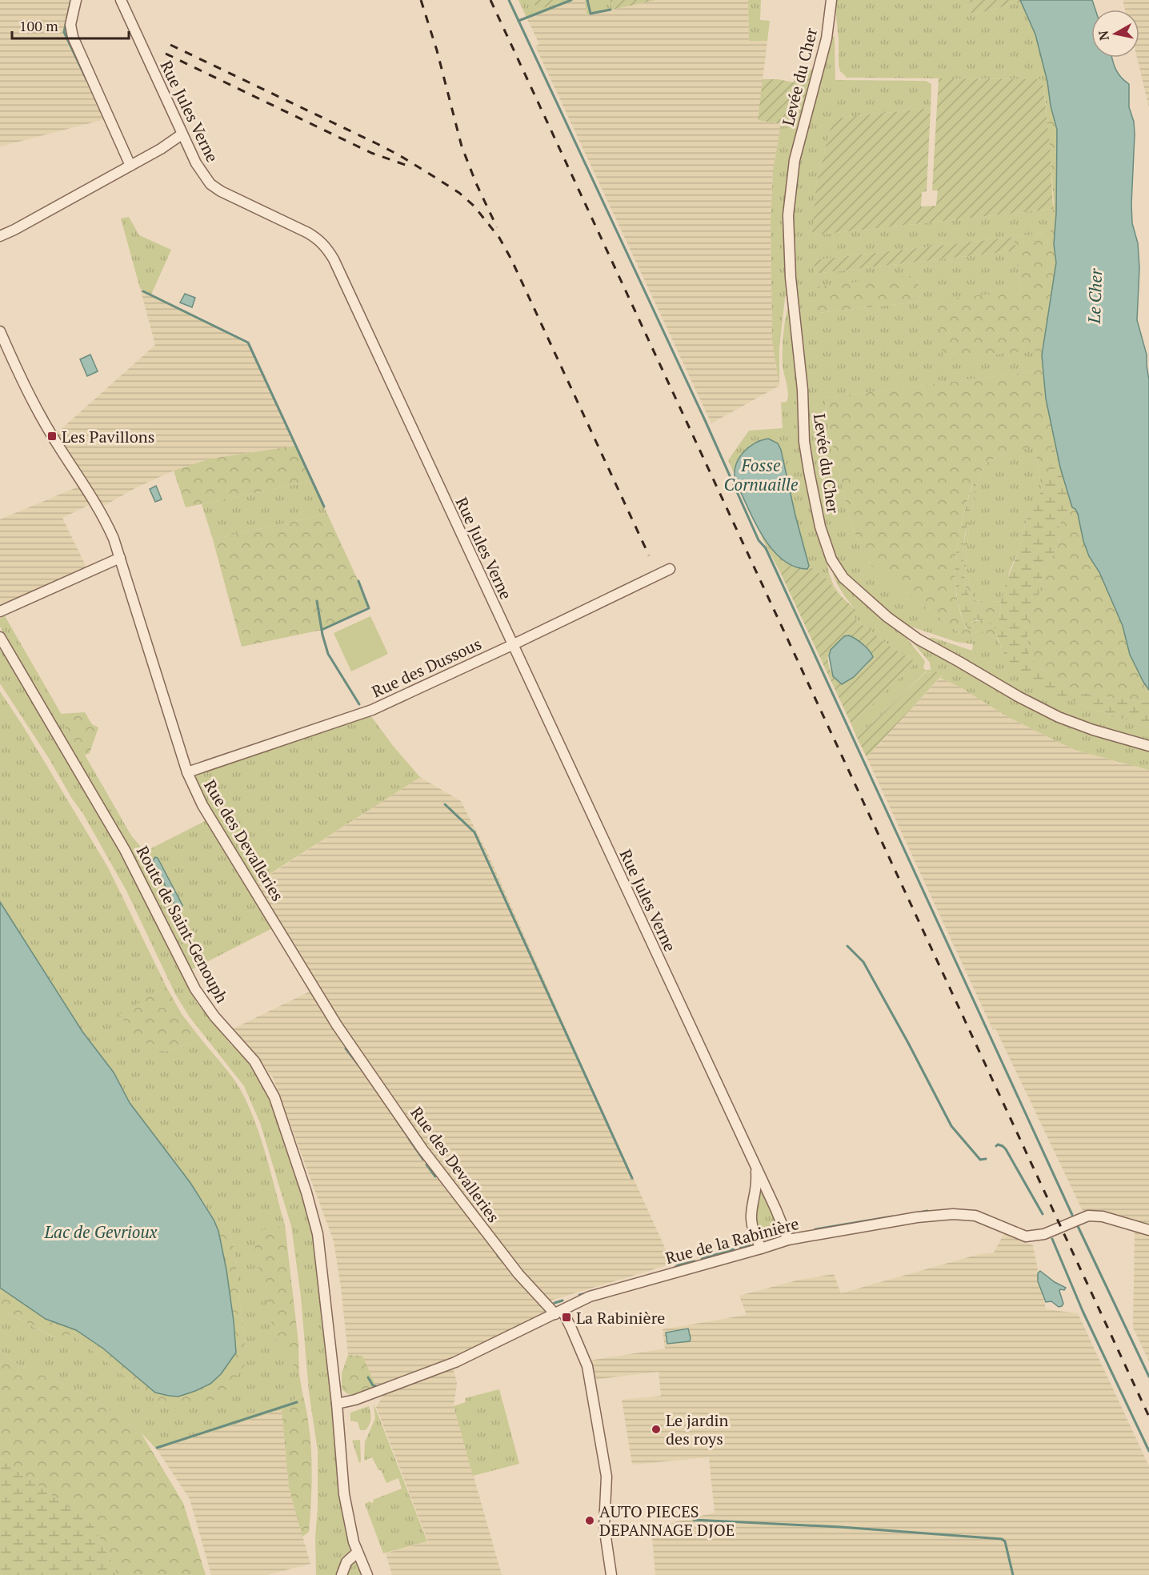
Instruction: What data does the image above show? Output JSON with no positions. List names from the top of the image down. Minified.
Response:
{"streets":{"street":["Levée du Cher","Rue Jules Verne","Rue des Dussous","Rue des Devalleries","Route de Saint-Genouph","Rue de la Rabinière"]},"crossings":[["Rue Jules Verne","Rue des Dussous"],["Rue Jules Verne","Rue de la Rabinière"],["Rue des Dussous","Rue des Devalleries"],["Rue des Devalleries","Rue de la Rabinière"],["Route de Saint-Genouph","Rue de la Rabinière"]],"water":["Le Cher","Fosse Cornuaille","Lac de Gevrioux"],"places":{"transit":["Les Pavillons","La Rabinière"],"other":["Le jardin des roys","AUTO PIECES DEPANNAGE DJOE"]},"scale_bar":"100 m","north":"left"}
